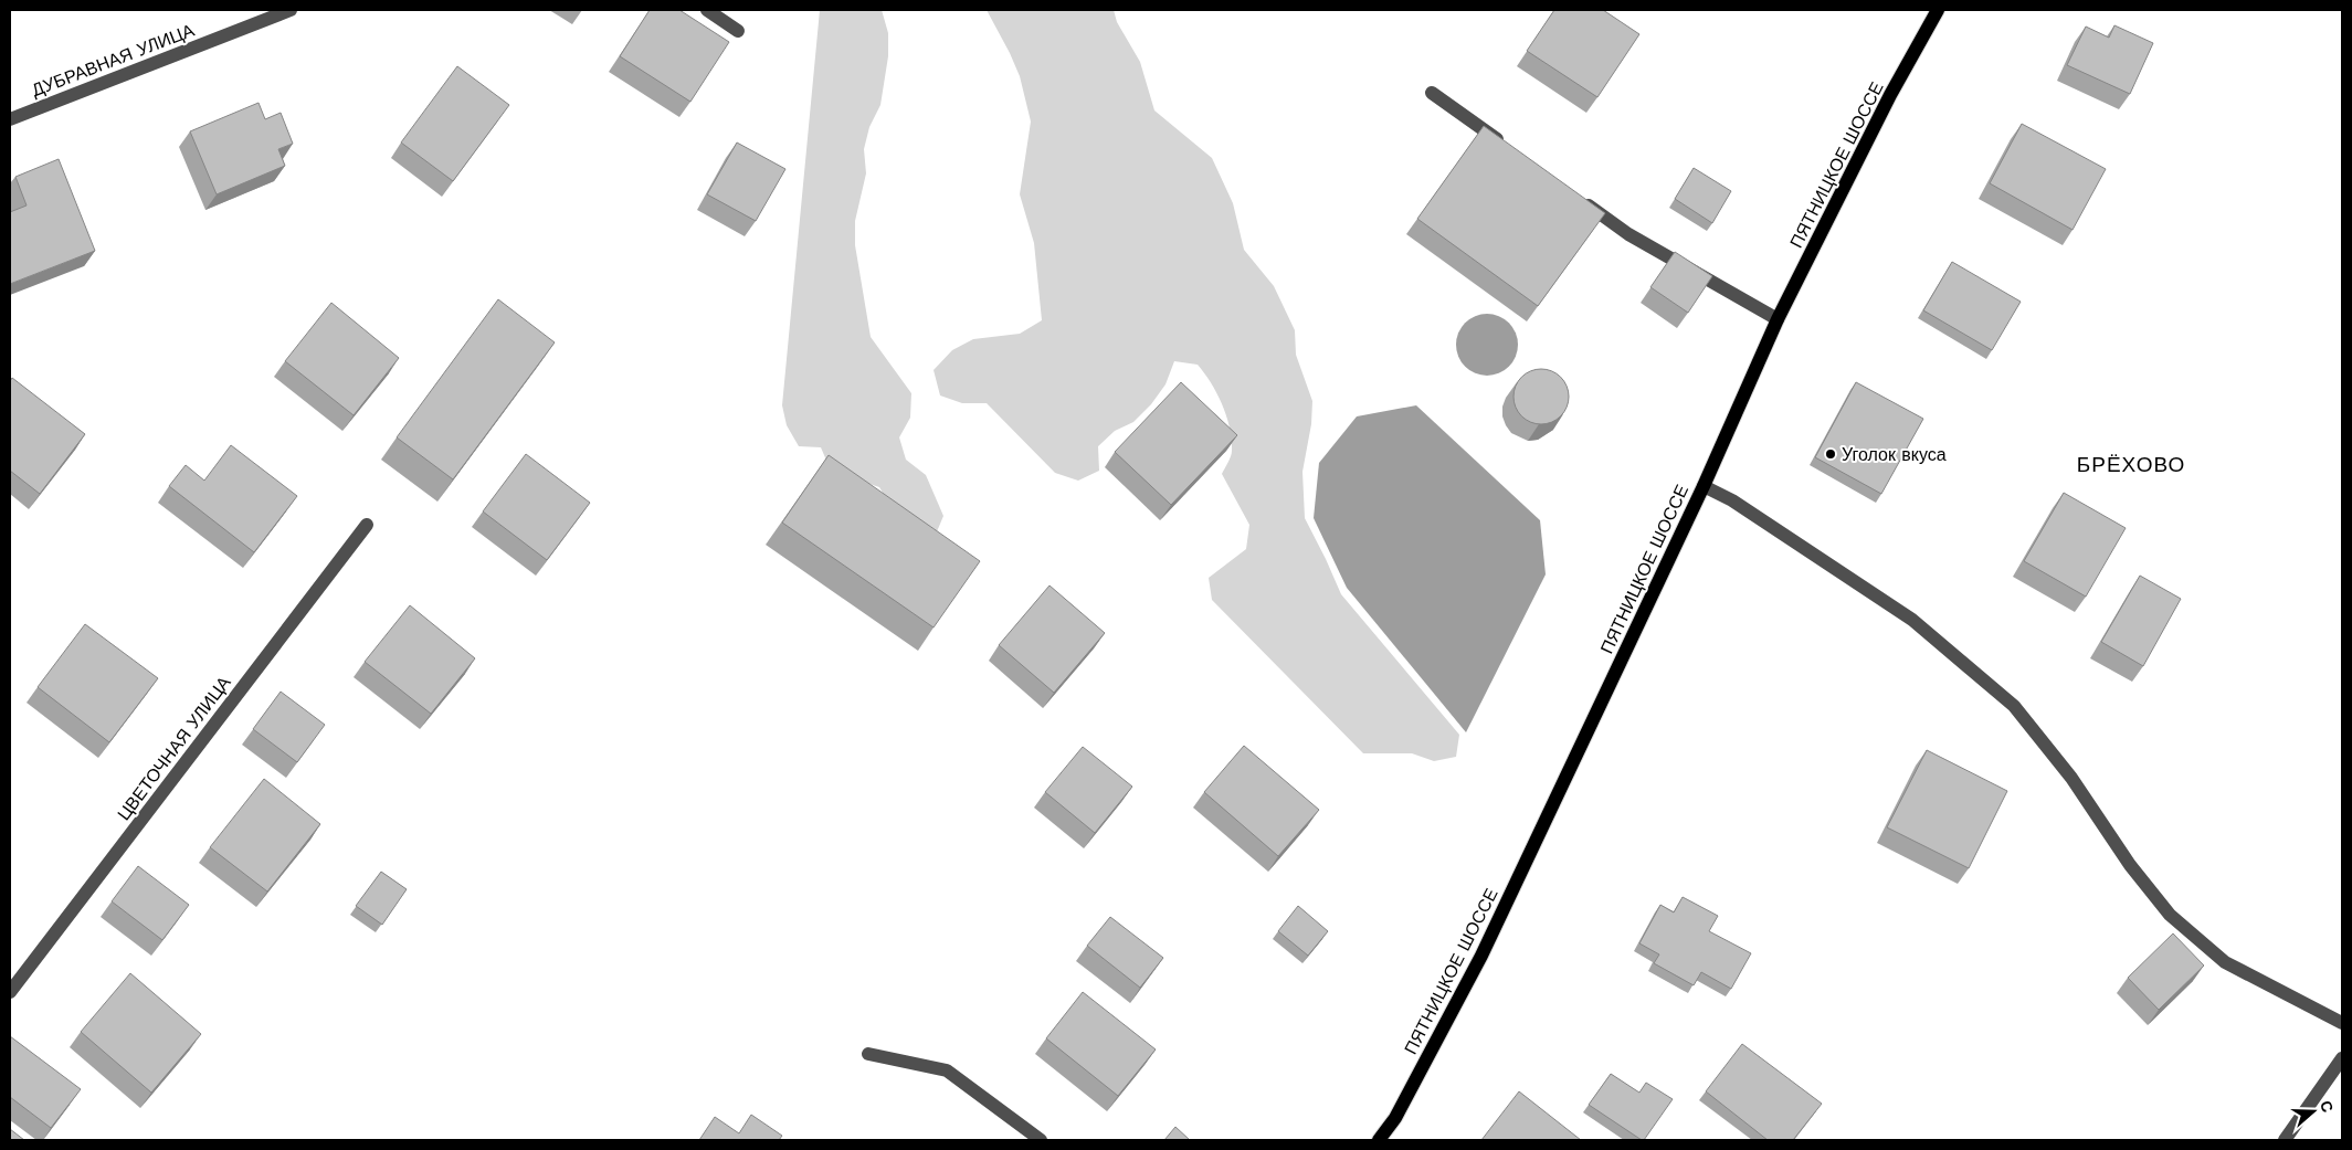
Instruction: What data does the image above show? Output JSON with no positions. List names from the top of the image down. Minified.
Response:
{"streets":{"main road":["ПЯТНИЦКОЕ ШОССЕ"],"street":["ДУБРАВНАЯ УЛИЦА","ЦВЕТОЧНАЯ УЛИЦА"]},"districts":["БРЁХОВО"],"places":["Уголок вкуса"],"north":"right"}
